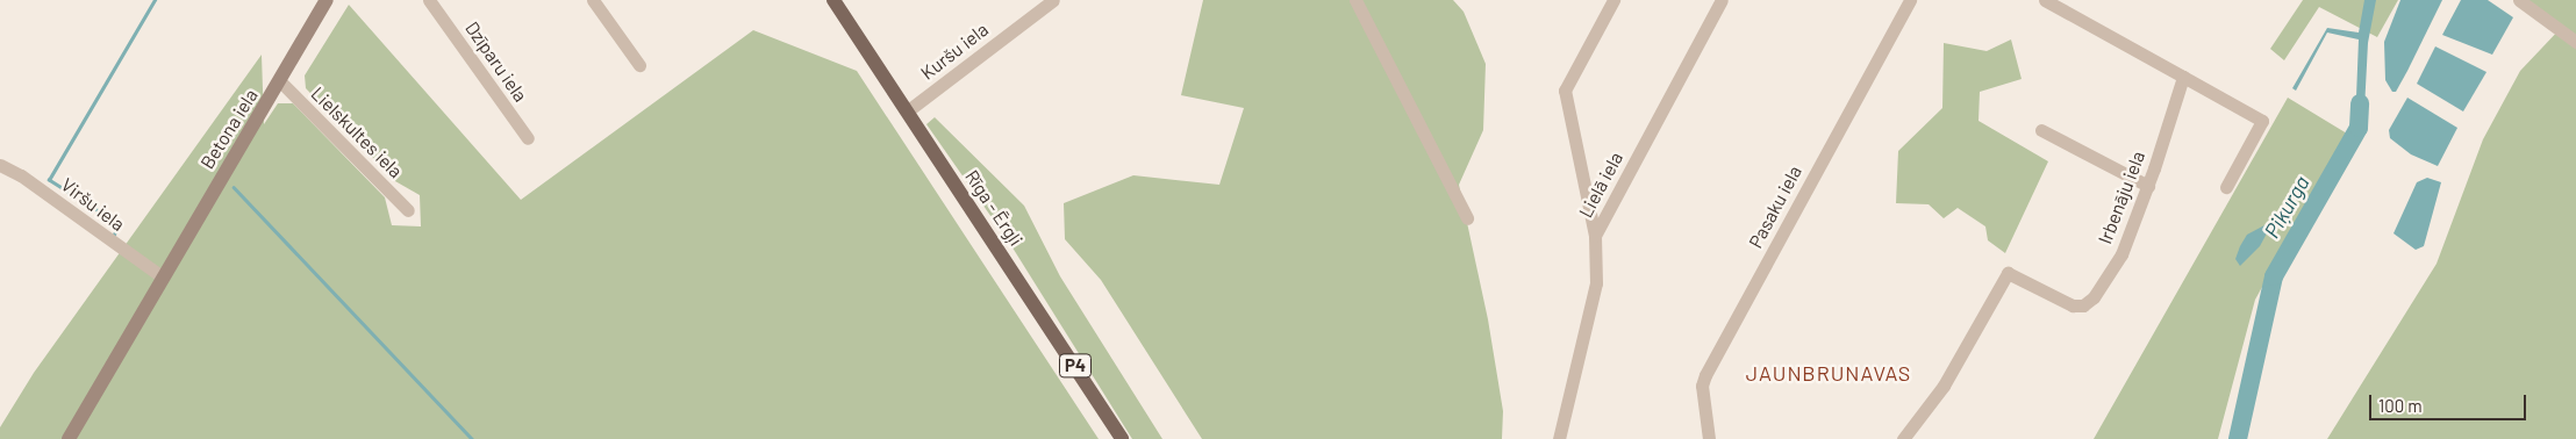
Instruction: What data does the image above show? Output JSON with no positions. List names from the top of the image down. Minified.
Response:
{"streets":{"main road":["Betona iela","Rīga - Ērgļi","P4"],"street":["Kuršu iela","Dzīparu iela","Lielskultes iela","Lielā iela","Irbenāju iela","Viršu iela","Pasaku iela"]},"crossings":[["Kuršu iela","Rīga - Ērgļi"],["Betona iela","Lielskultes iela"],["Betona iela","Viršu iela"]],"districts":["JAUNBRUNAVAS"],"water":["Piķurga"],"scale_bar":"100 m"}
